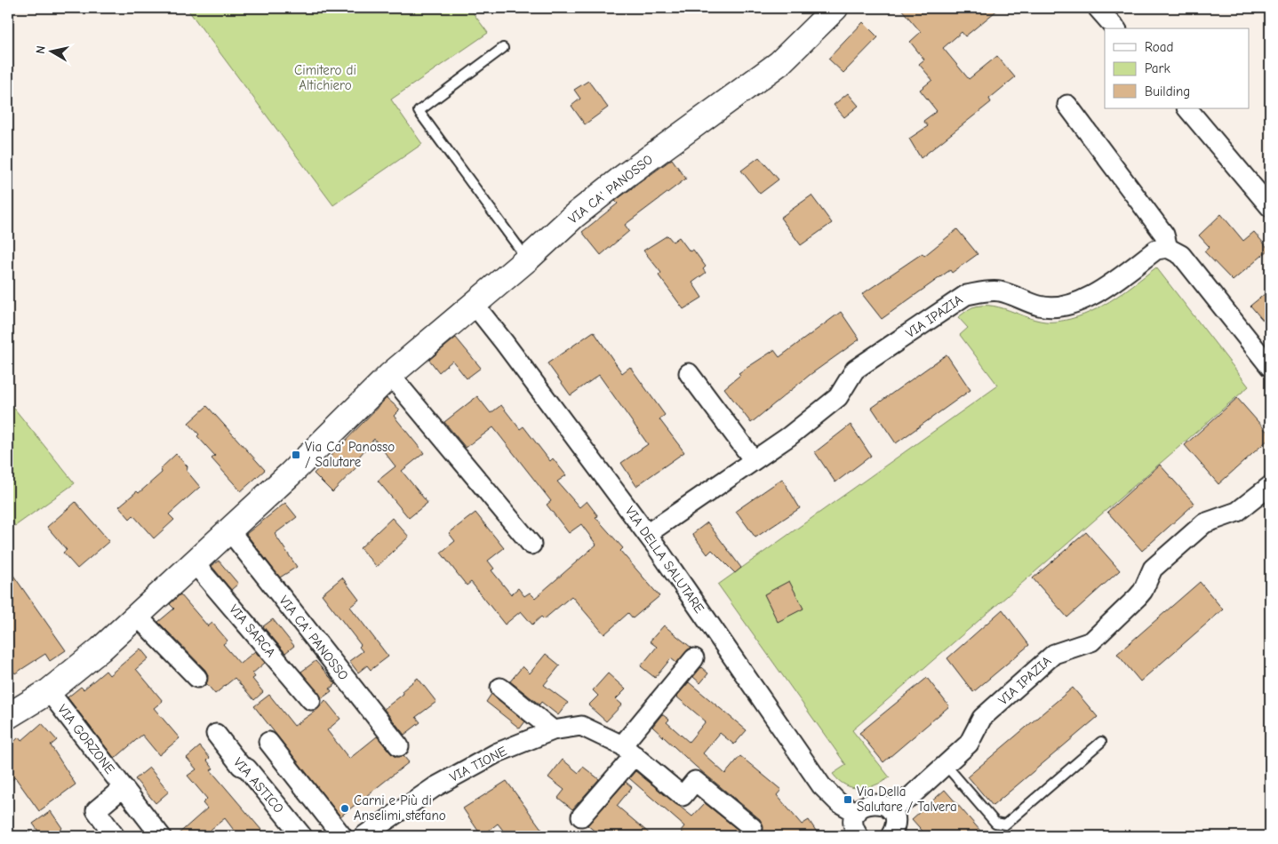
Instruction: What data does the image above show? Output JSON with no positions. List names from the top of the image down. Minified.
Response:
{"streets":{"street":["VIA CA' PANOSSO","VIA IPAZIA","VIA DELLA SALUTARE","VIA SARCA","VIA GORZONE","VIA TIONE","VIA ASTICO"]},"crossings":[["VIA CA' PANOSSO","VIA DELLA SALUTARE"],["VIA CA' PANOSSO","VIA SARCA"],["VIA CA' PANOSSO","VIA GORZONE"],["VIA IPAZIA","VIA DELLA SALUTARE"]],"parks":["Cimitero di Altichiero"],"places":{"transit":["Via Ca' Panosso / Salutare","Via Della Salutare / Talvera"],"other":["Carni e Più di Anselimi stefano"]},"legend":["Road","Park","Building"],"north":"left"}
